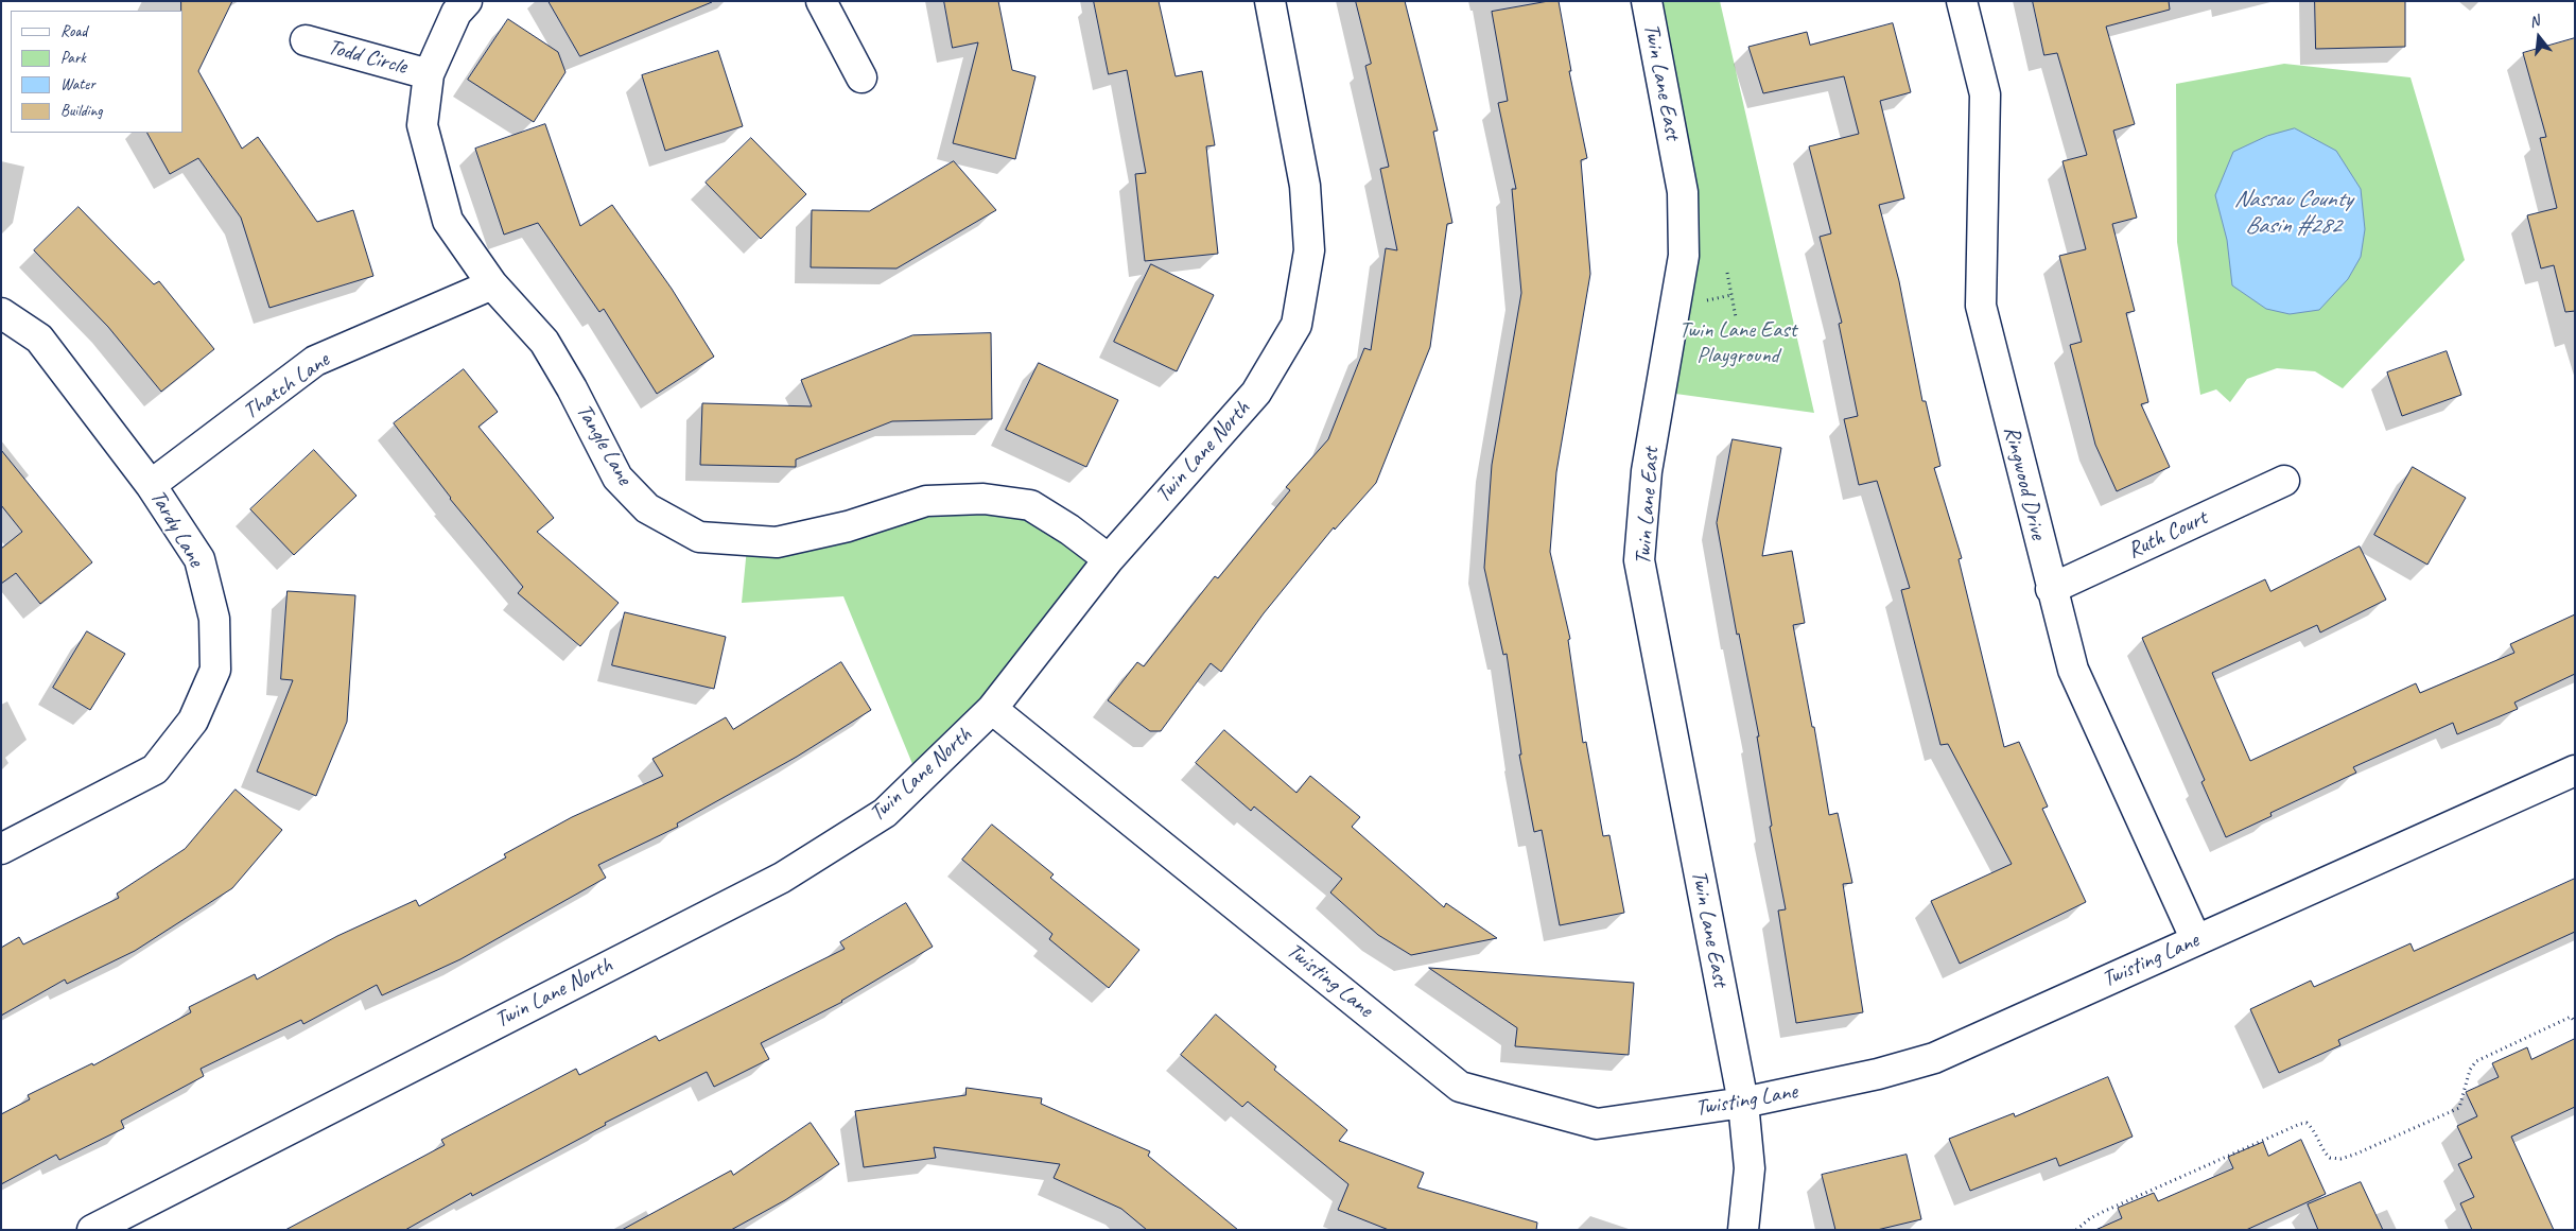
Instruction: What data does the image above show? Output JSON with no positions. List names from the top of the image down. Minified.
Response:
{"streets":{"street":["Todd Circle","Twin Lane East","Thatch Lane","Tangle Lane","Twin Lane North","Ringwood Drive","Tardy Lane","Ruth Court","Twisting Lane"]},"crossings":[["Todd Circle","Tangle Lane"],["Twin Lane East","Twisting Lane"],["Thatch Lane","Tangle Lane"],["Thatch Lane","Tardy Lane"],["Tangle Lane","Twin Lane North"],["Twin Lane North","Twisting Lane"],["Ringwood Drive","Ruth Court"],["Ringwood Drive","Twisting Lane"]],"water":["Nassau County Basin #282"],"parks":["Twin Lane East Playground"],"legend":["Road","Park","Water","Building"],"north":"top"}
